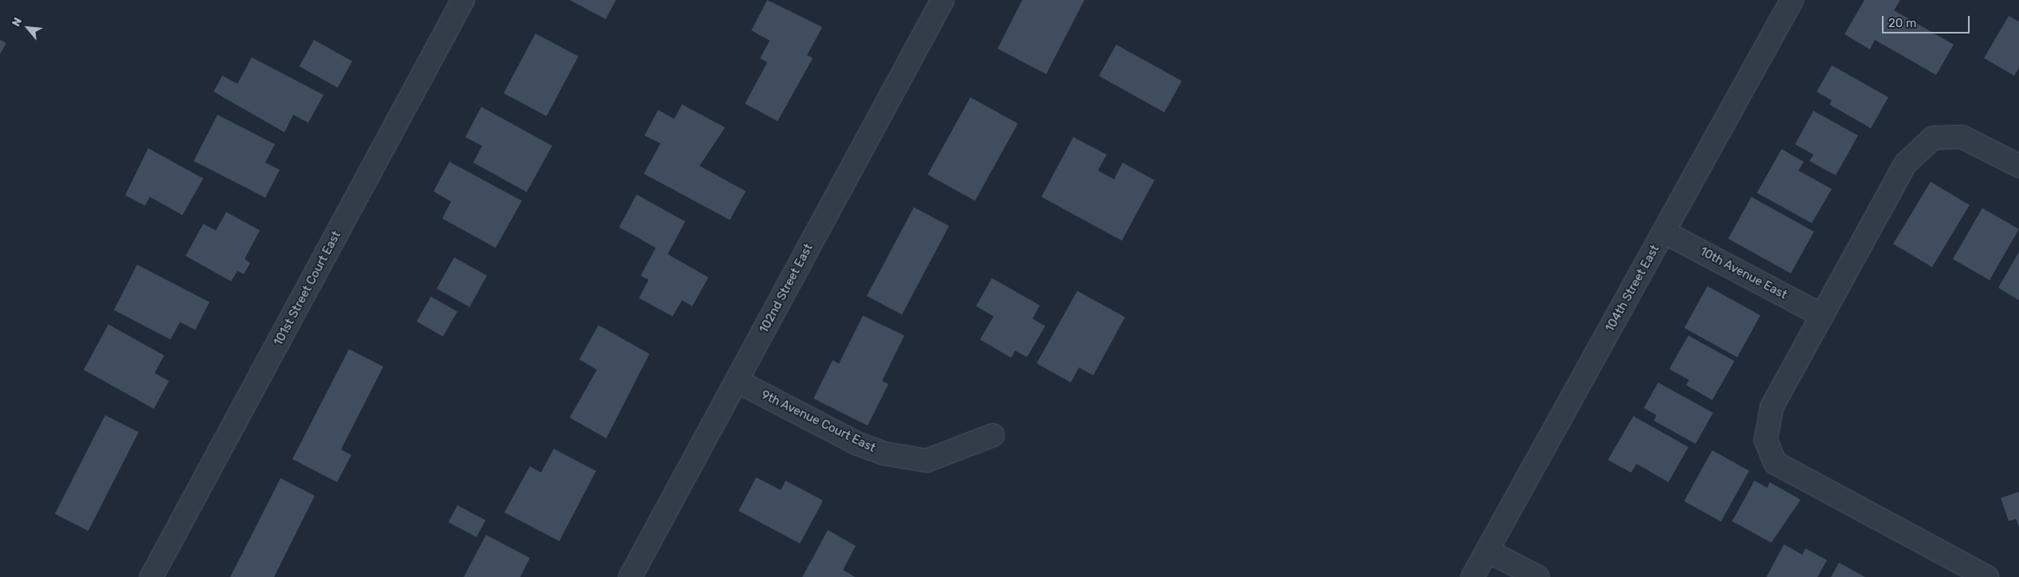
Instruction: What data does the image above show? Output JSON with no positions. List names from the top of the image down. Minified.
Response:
{"streets":{"street":["10th Avenue East","101st Street Court East","102nd Street East","104th Street East","9th Avenue Court East"]},"crossings":[["10th Avenue East","104th Street East"],["102nd Street East","9th Avenue Court East"]],"scale_bar":"20 m","north":"top left"}
